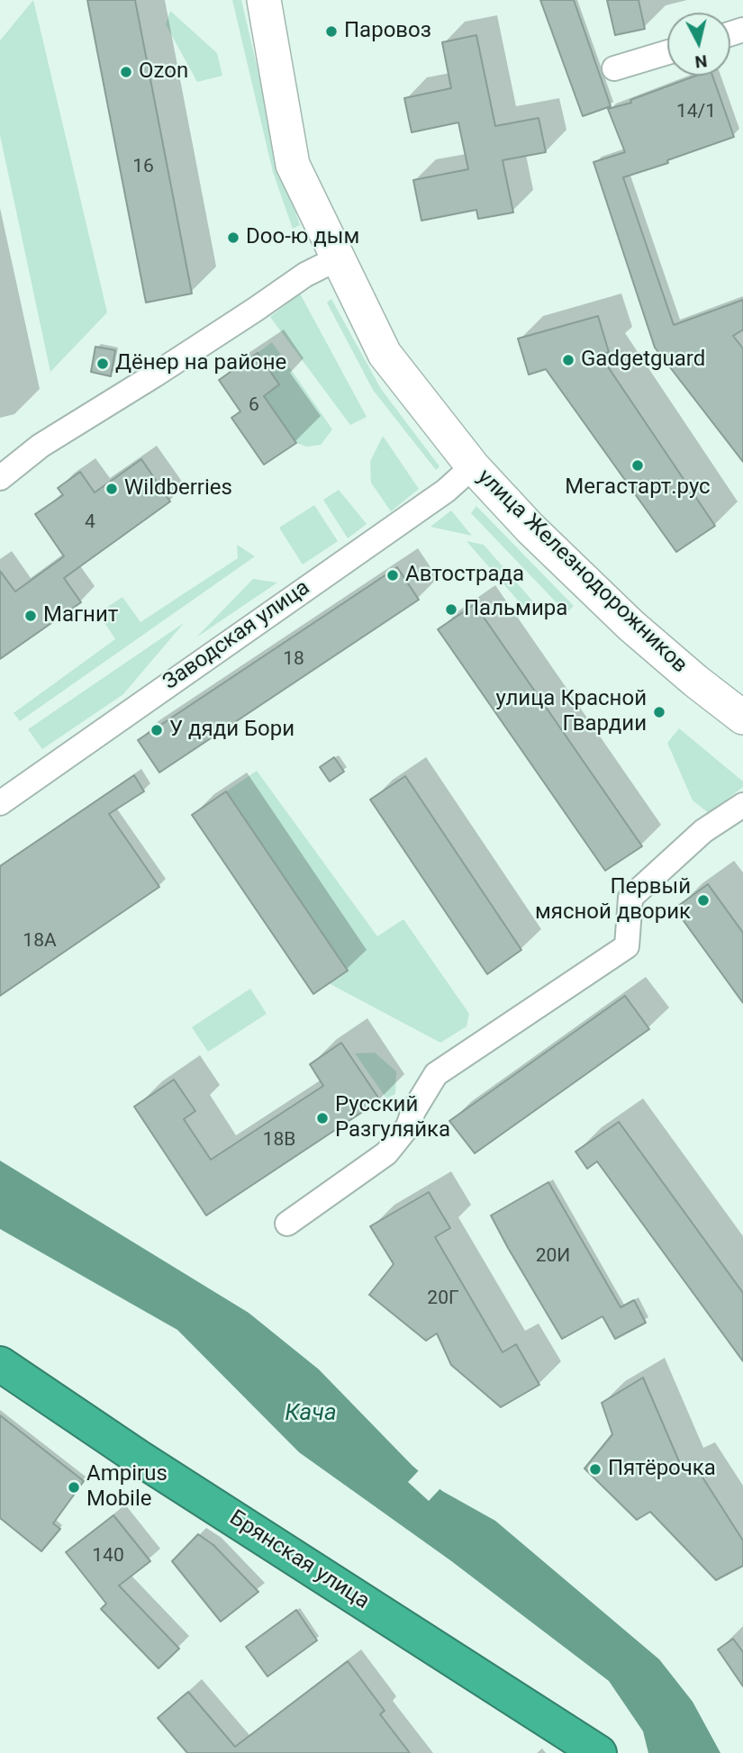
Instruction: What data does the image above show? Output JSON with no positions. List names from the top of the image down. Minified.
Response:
{"streets":{"highway":["Брянская улица"],"street":["улица Железнодорожников","Заводская улица"]},"crossings":[["улица Железнодорожников","Заводская улица"]],"water":["Кача"],"places":["Паровоз","Ozon","Doo-ю дым","Gadgetguard","Дёнер на районе","Мегастарт.рус","Wildberries","Автострада","Пальмира","Магнит","улица Красной Гвардии","У дяди Бори","Первый мясной дворик","Русский Разгуляйка","Пятёрочка","Ampirus Mobile"],"house_numbers":["14/1","16","6","4","18","18А","18В","20И","20Г","140"],"north":"bottom"}
